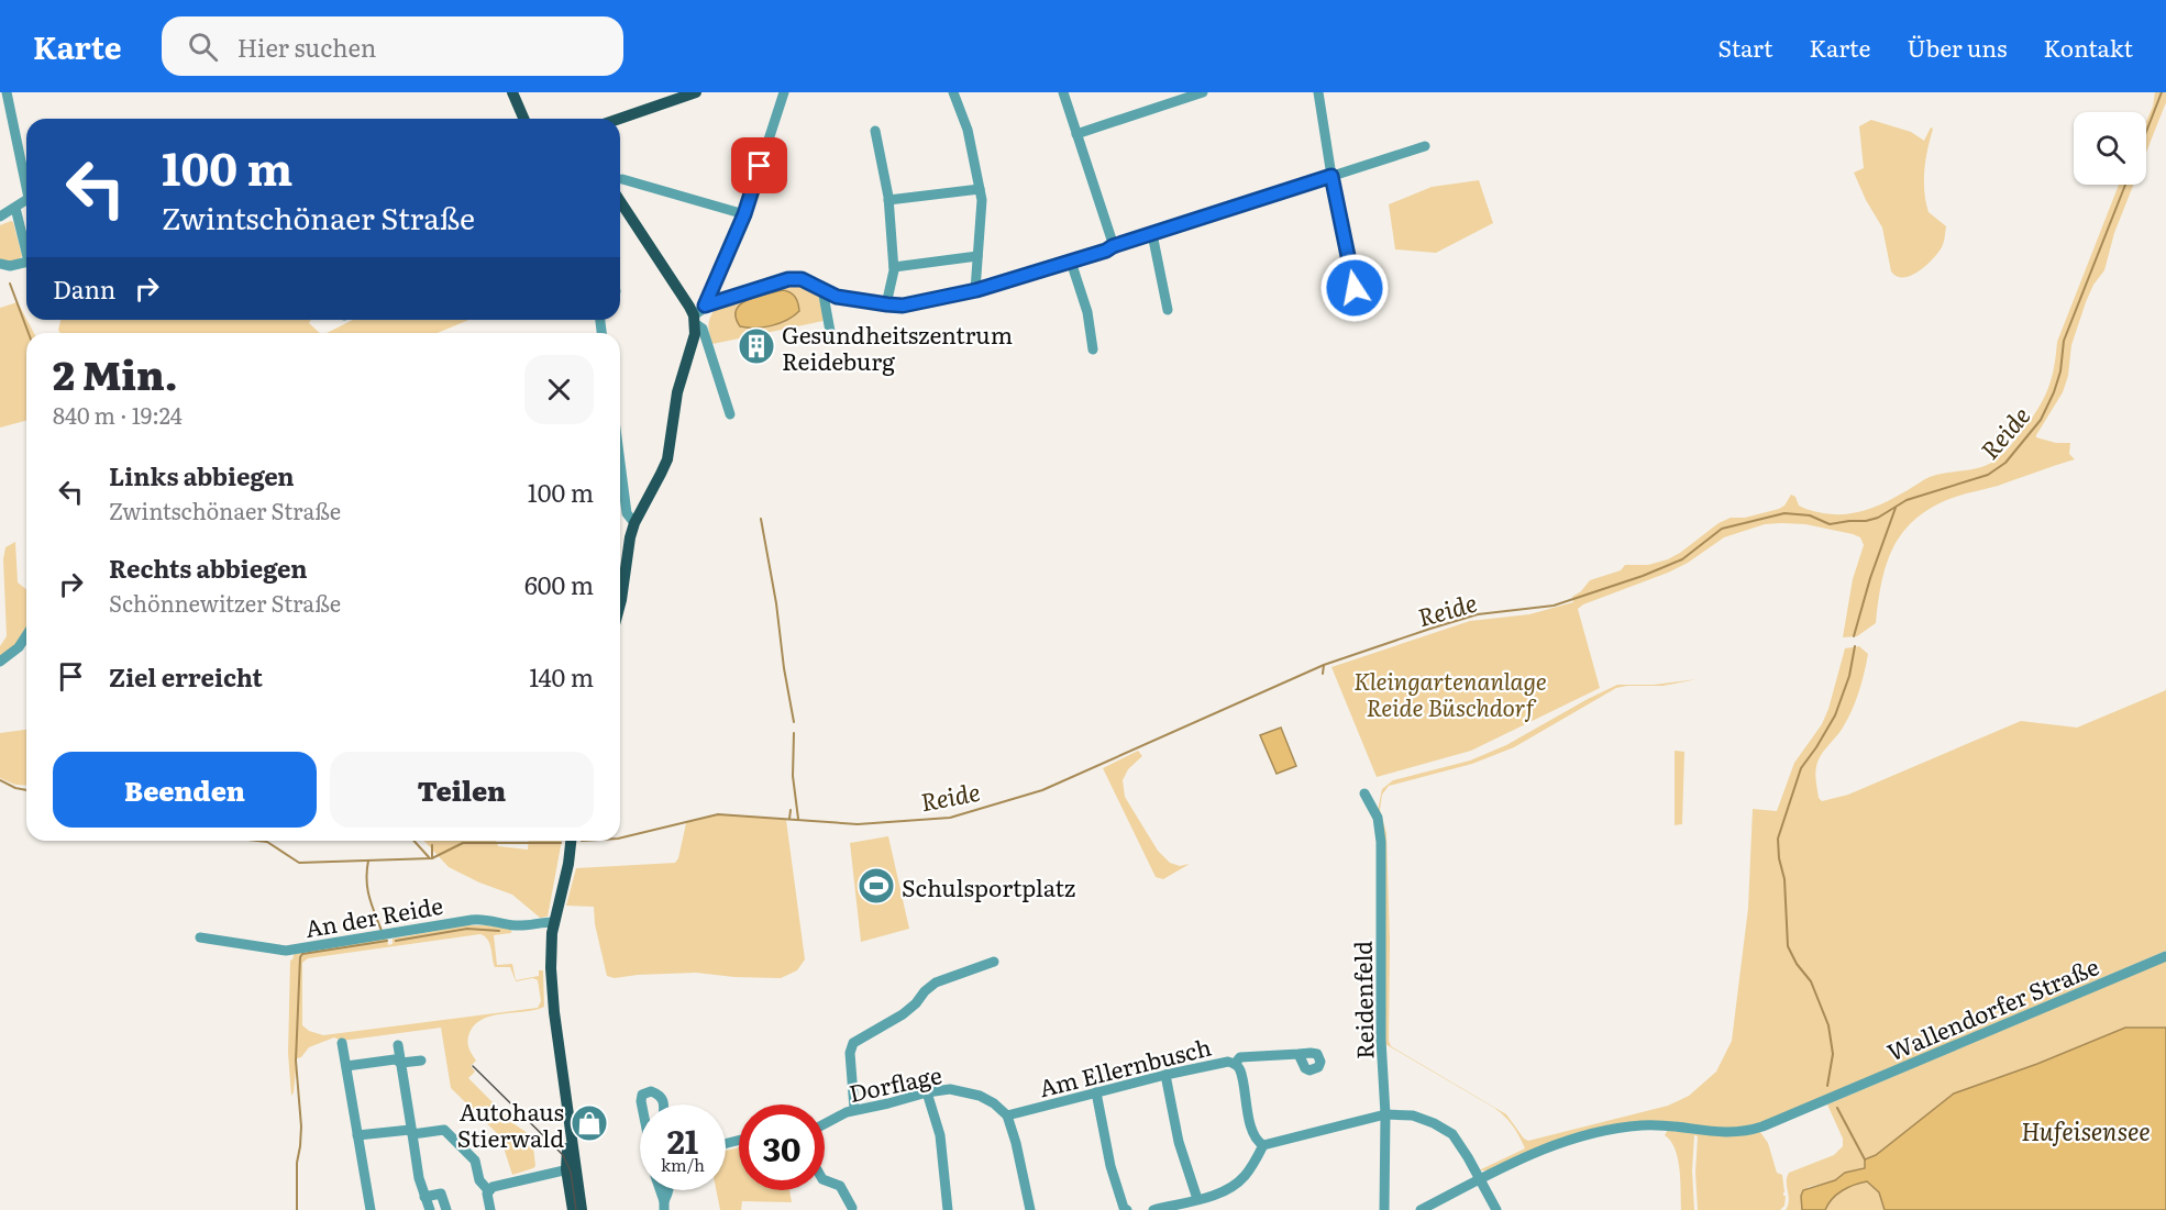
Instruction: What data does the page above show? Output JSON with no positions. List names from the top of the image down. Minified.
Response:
{"streets":{"street":["An der Reide","Reidenfeld","Wallendorfer Straße","Am Ellernbusch","Dorflage"]},"crossings":[["Am Ellernbusch","Dorflage"]],"water":["Reide","Hufeisensee"],"parks":["Kleingartenanlage Reide Büschdorf"],"places":{"building":["Gesundheitszentrum Reideburg"],"sports":["Schulsportplatz"],"shop":["Autohaus Stierwald"]},"page":{"header":"Karte","search":"Hier suchen","nav":["Start","Karte","Über uns","Kontakt"],"turn":["100 m","Zwintschönaer Straße"],"then":"Dann","heading":["2 Min.","840 m · 19:24"],"list":[{"name":"Links abbiegen","note":"Zwintschönaer Straße","value":"100 m"},{"name":"Rechts abbiegen","note":"Schönnewitzer Straße","value":"600 m"},{"name":"Ziel erreicht","value":"140 m"}],"buttons":["Beenden","Teilen"],"speed":"21 km/h","limit":"30"}}
